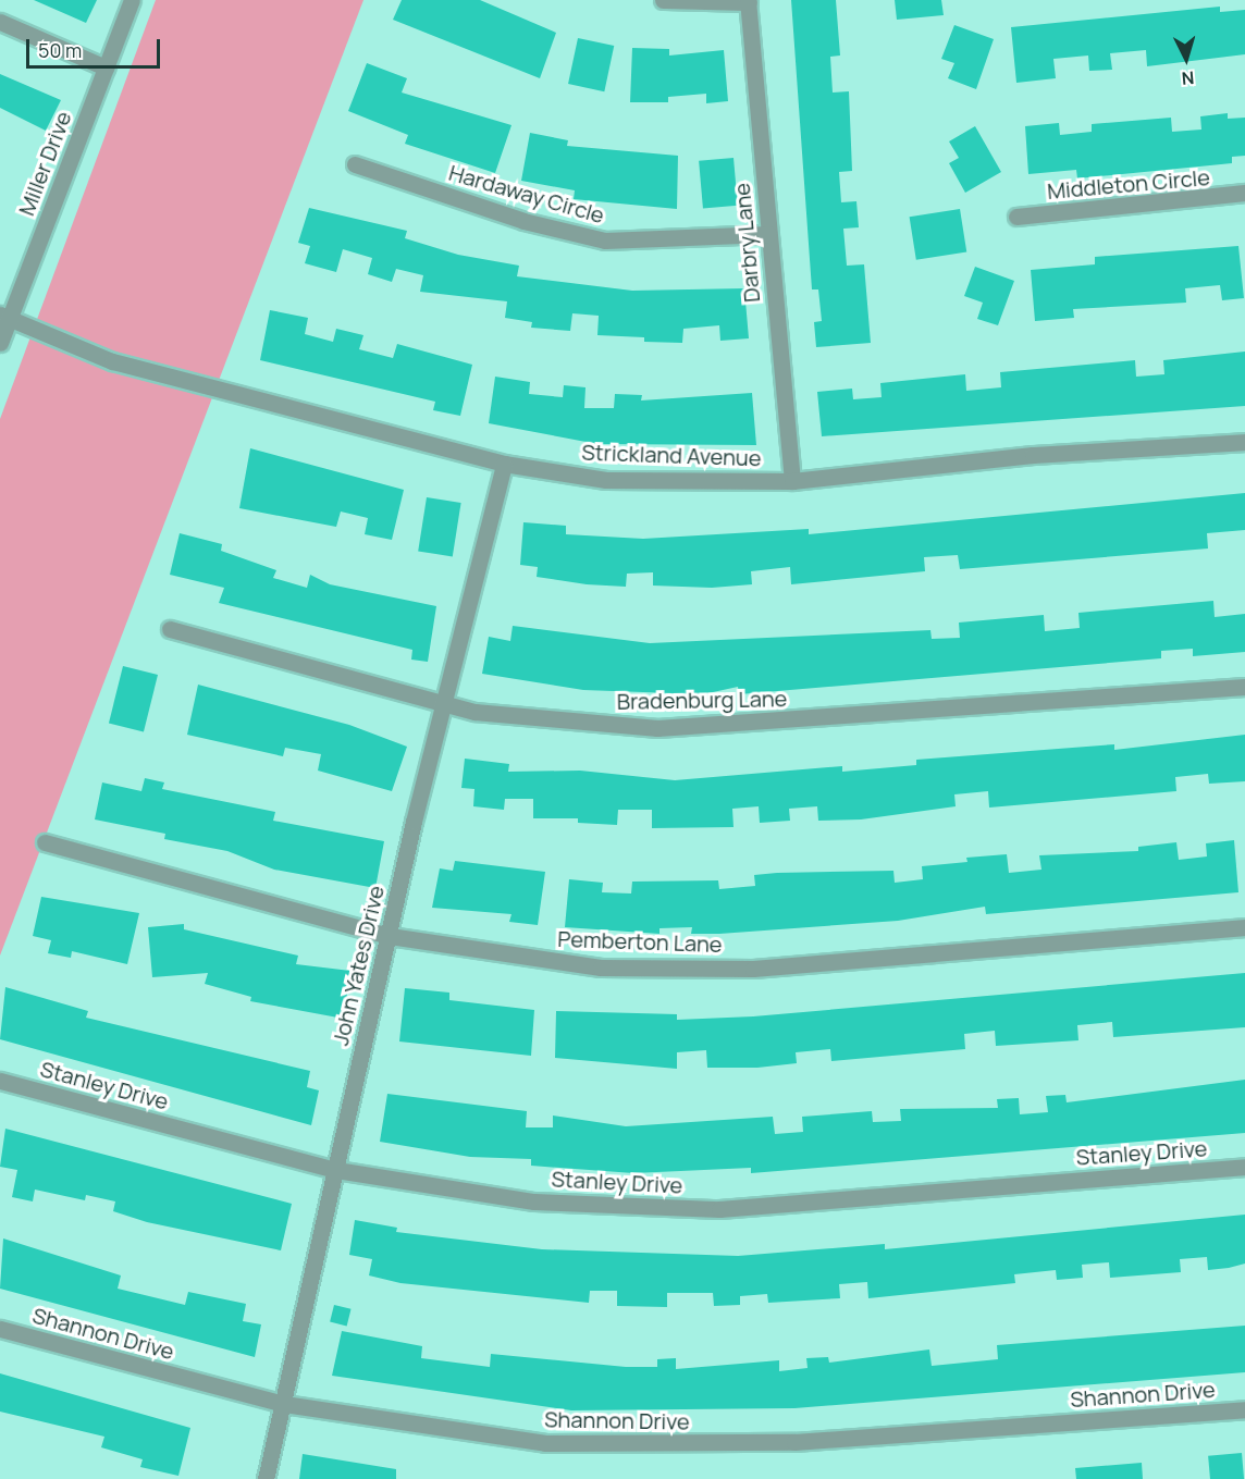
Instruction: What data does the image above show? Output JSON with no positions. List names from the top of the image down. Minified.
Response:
{"streets":{"street":["Miller Drive","Middleton Circle","Hardaway Circle","Darbry Lane","Strickland Avenue","Bradenburg Lane","Pemberton Lane","John Yates Drive","Stanley Drive","Shannon Drive"]},"crossings":[["Miller Drive","Strickland Avenue"],["Hardaway Circle","Darbry Lane"],["Darbry Lane","Strickland Avenue"],["Strickland Avenue","John Yates Drive"],["Bradenburg Lane","John Yates Drive"],["Pemberton Lane","John Yates Drive"],["John Yates Drive","Stanley Drive"],["John Yates Drive","Shannon Drive"]],"scale_bar":"50 m","north":"bottom"}
